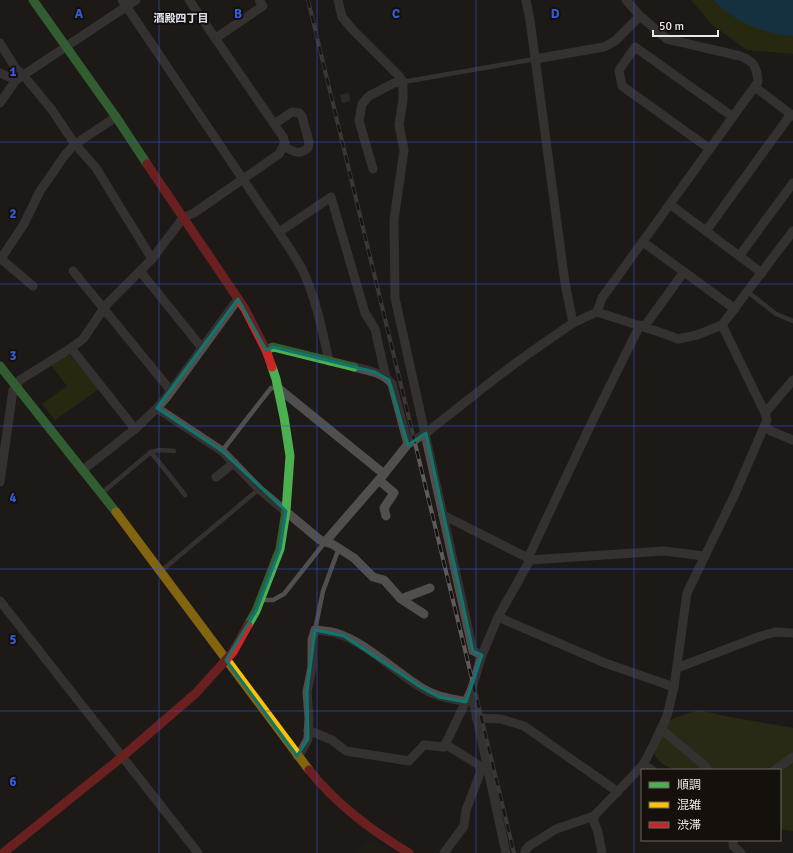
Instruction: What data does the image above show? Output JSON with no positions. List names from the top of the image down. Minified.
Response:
{"districts":["酒殿四丁目"],"legend":["順調","混雑","渋滞"],"scale_bar":"50 m","grid":{"columns":["A","B","C","D"],"rows":["1","2","3","4","5","6"]}}
